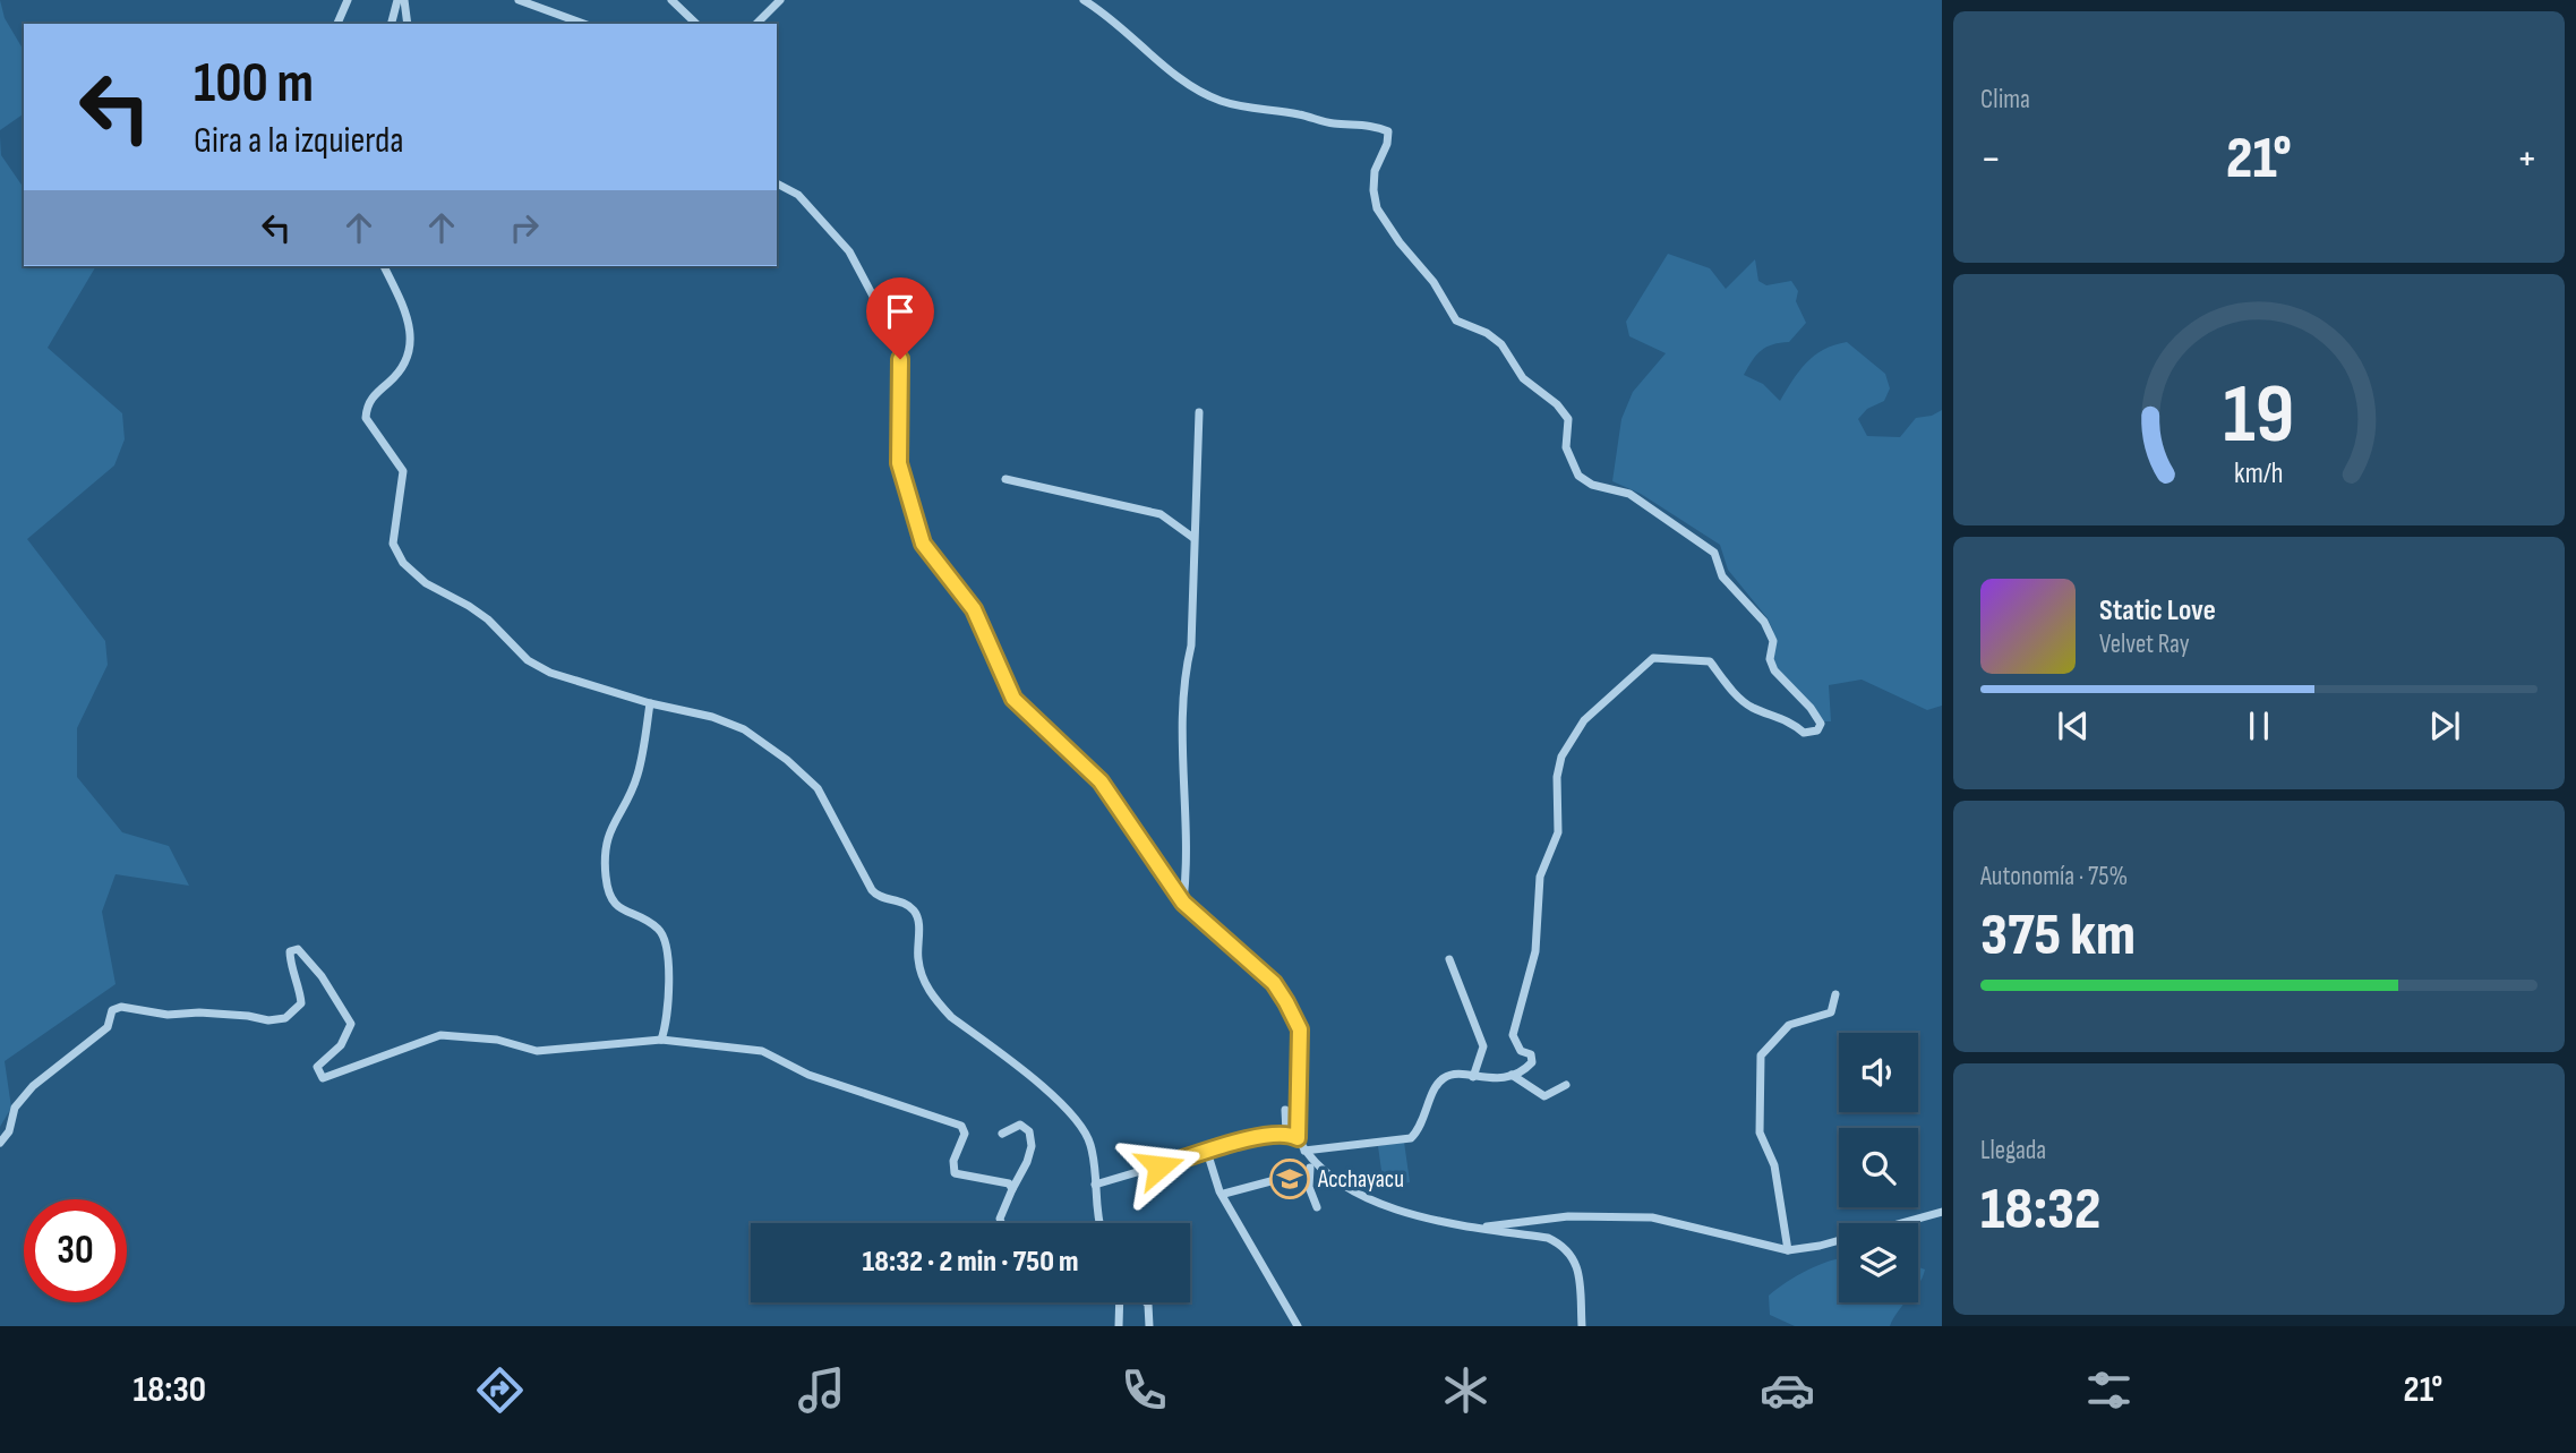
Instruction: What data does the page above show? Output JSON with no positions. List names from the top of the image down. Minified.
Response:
{"places":{"school or university":["Acchayacu"]},"page":{"tile":["Clima",["Autonomía · 75%","375 km"],["Llegada","18:32"]],"turn":["100 m","Gira a la izquierda"],"heat":["−","21°","+"],"song":["Static Love","Velvet Ray"],"limit":"30","trip":"18:32 · 2 min · 750 m","tabs":["18:30","21°"],"gauge":["19","km/h"]}}
